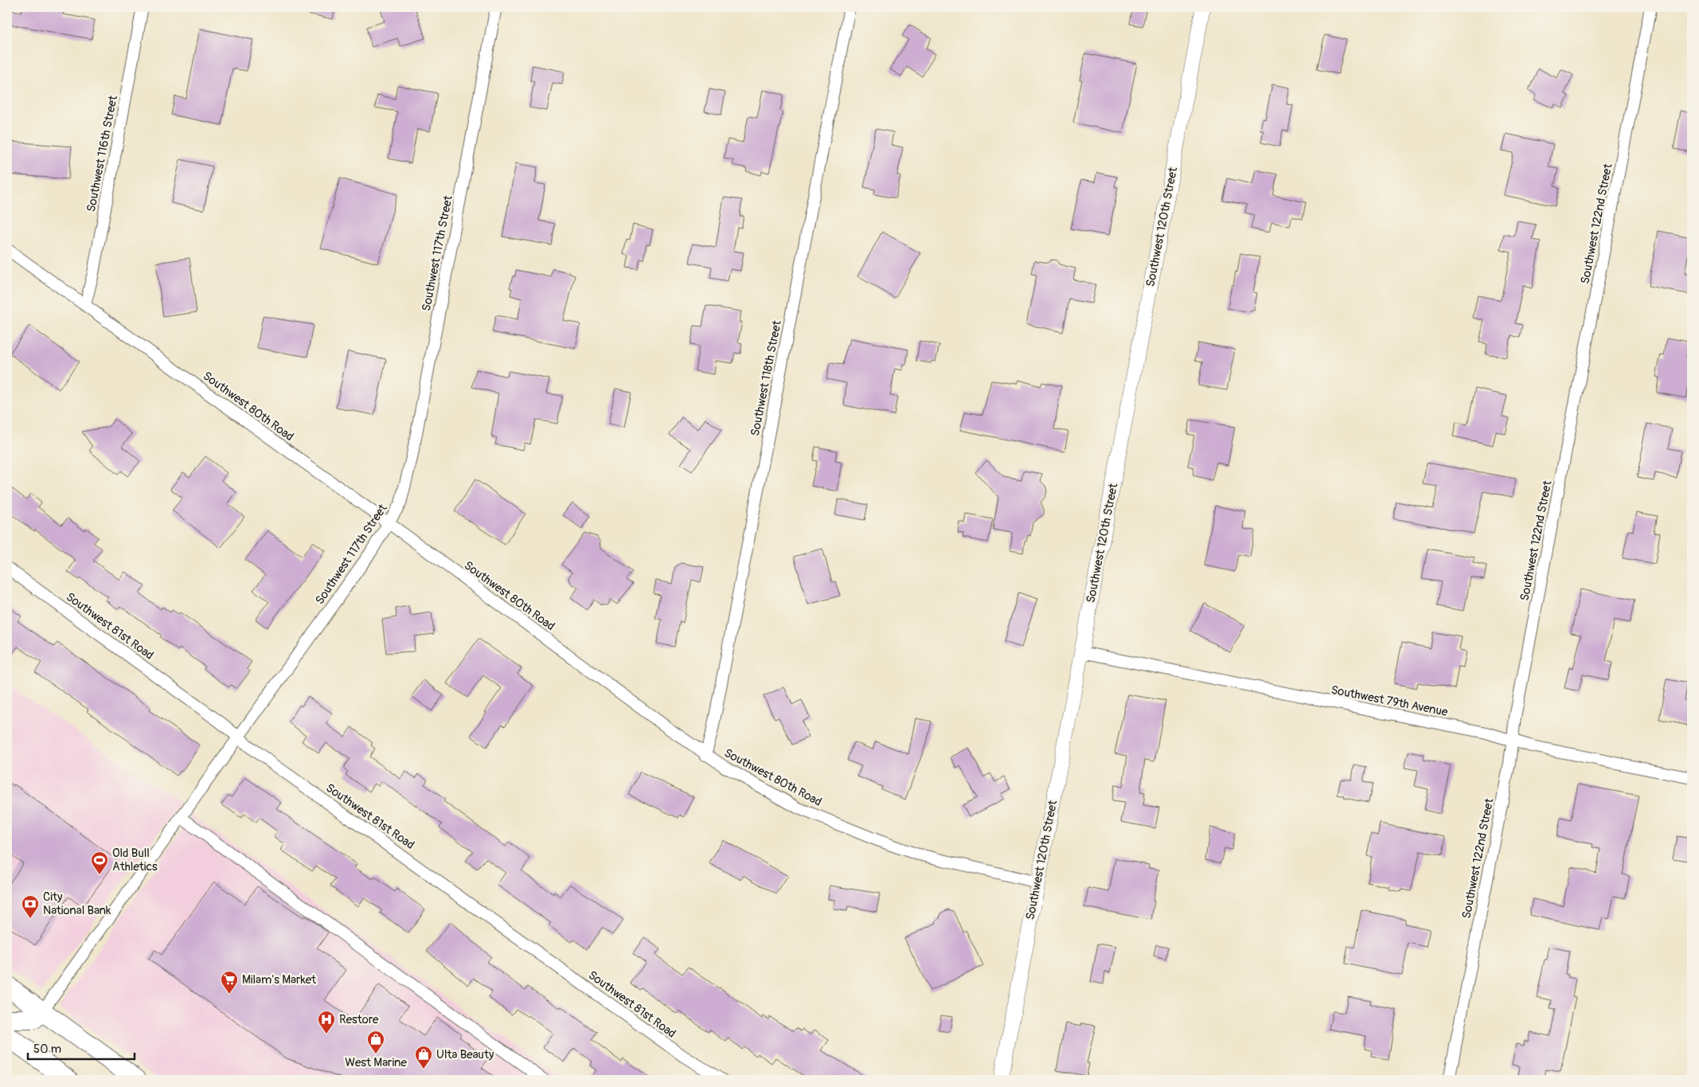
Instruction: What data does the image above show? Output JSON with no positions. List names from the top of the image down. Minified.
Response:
{"streets":{"street":["Southwest 116th Street","Southwest 122nd Street","Southwest 120th Street","Southwest 117th Street","Southwest 118th Street","Southwest 80th Road","Southwest 81st Road","Southwest 79th Avenue"]},"crossings":[["Southwest 116th Street","Southwest 80th Road"],["Southwest 122nd Street","Southwest 79th Avenue"],["Southwest 120th Street","Southwest 80th Road"],["Southwest 120th Street","Southwest 79th Avenue"],["Southwest 117th Street","Southwest 80th Road"],["Southwest 117th Street","Southwest 81st Road"],["Southwest 118th Street","Southwest 80th Road"]],"places":{"sports":["Old Bull Athletics"],"bank":["City National Bank"],"supermarket":["Milam's Market"],"hospital":["Restore"],"shop":["West Marine","Ulta Beauty"]},"scale_bar":"50 m"}
